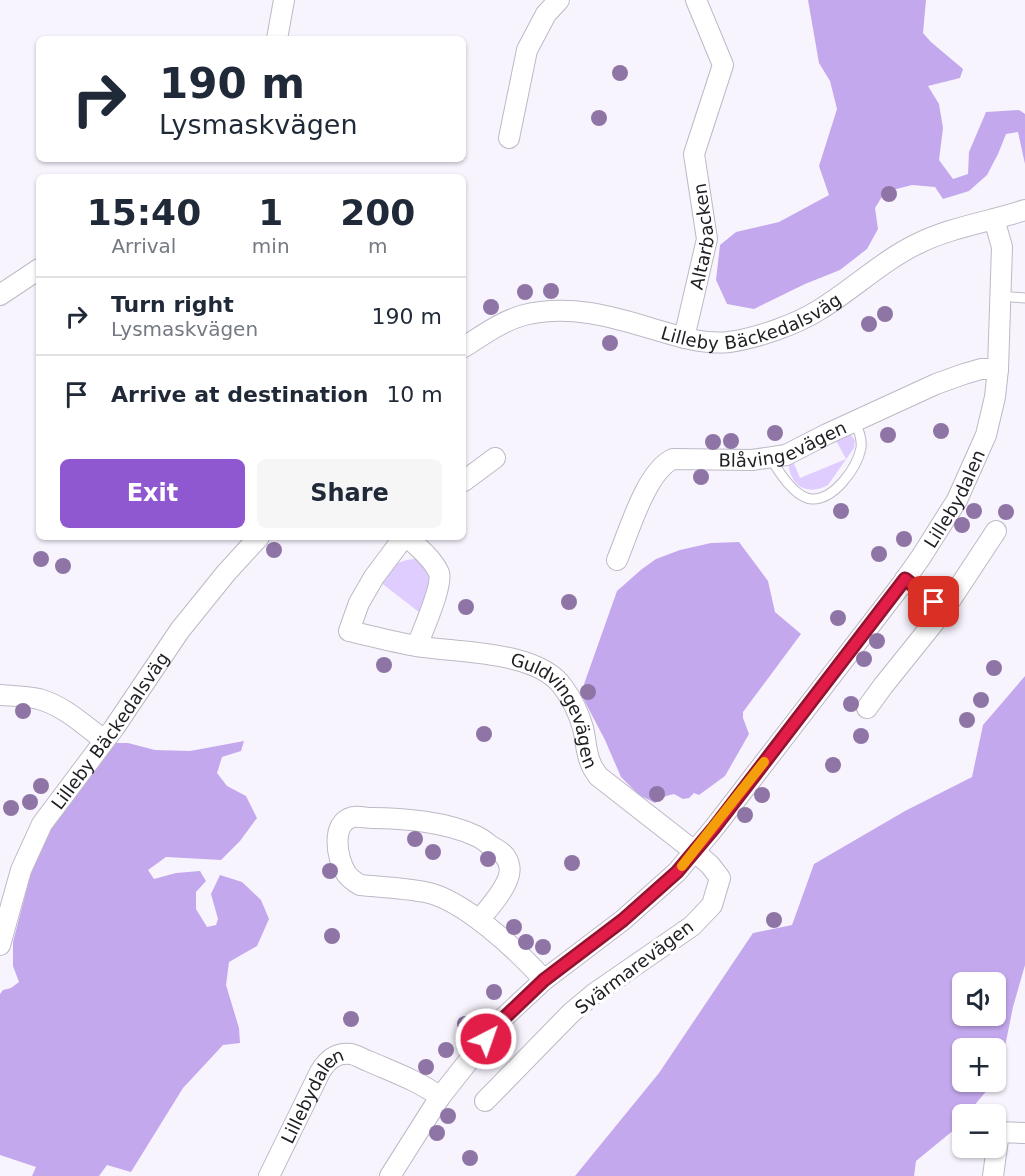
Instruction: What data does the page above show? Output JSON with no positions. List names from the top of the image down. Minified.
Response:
{"streets":{"street":["Altarbacken","Lilleby Bäckedalsväg","Blåvingevägen","Lillebydalen","Guldvingevägen","Svärmarevägen"]},"crossings":[["Altarbacken","Lilleby Bäckedalsväg"],["Lilleby Bäckedalsväg","Lillebydalen"],["Blåvingevägen","Lillebydalen"],["Lillebydalen","Guldvingevägen"],["Lillebydalen","Svärmarevägen"],["Guldvingevägen","Svärmarevägen"]],"page":{"turn":["190 m","Lysmaskvägen"],"eta":["15:40","Arrival","1","min","200","m"],"list":[{"name":"Turn right","note":"Lysmaskvägen","value":"190 m"},{"name":"Arrive at destination","value":"10 m"}],"buttons":["Exit","Share"],"map_buttons":["+","−"]}}
